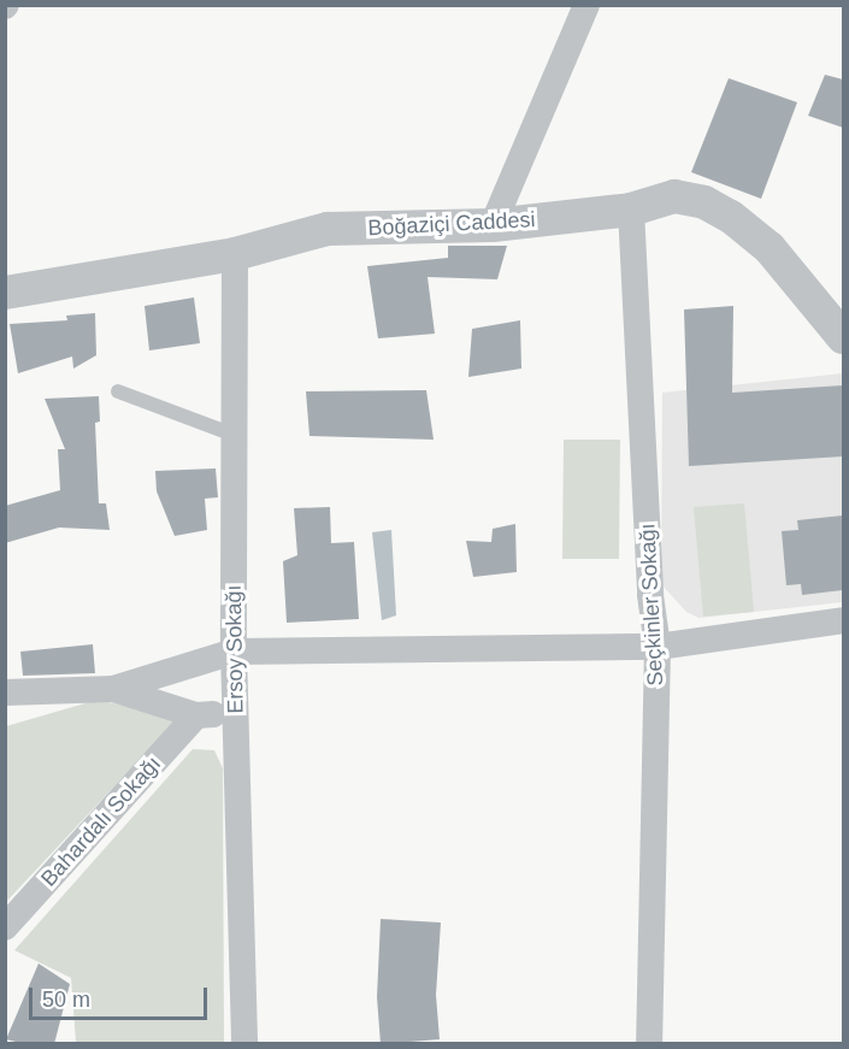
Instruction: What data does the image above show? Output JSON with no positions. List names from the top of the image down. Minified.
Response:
{"streets":{"street":["Boğaziçi Caddesi","Seçkinler Sokağı","Ersoy Sokağı","Bahardalı Sokağı"]},"crossings":[["Boğaziçi Caddesi","Seçkinler Sokağı"],["Boğaziçi Caddesi","Ersoy Sokağı"]],"scale_bar":"50 m"}
